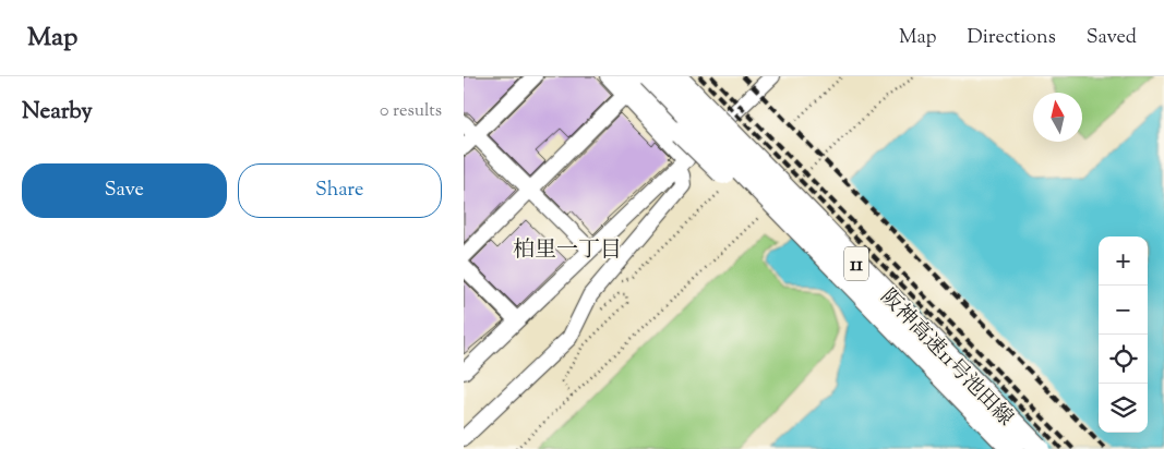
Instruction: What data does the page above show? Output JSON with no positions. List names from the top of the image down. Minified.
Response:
{"streets":{"highway":["11","阪神高速11号池田線"]},"crossings":[["11","阪神高速11号池田線"]],"districts":["柏里一丁目"],"north":"top","page":{"header":"Map","nav":["Map","Directions","Saved"],"heading":["Nearby","0 results"],"buttons":["Save","Share"],"map_buttons":["+","−"]}}
